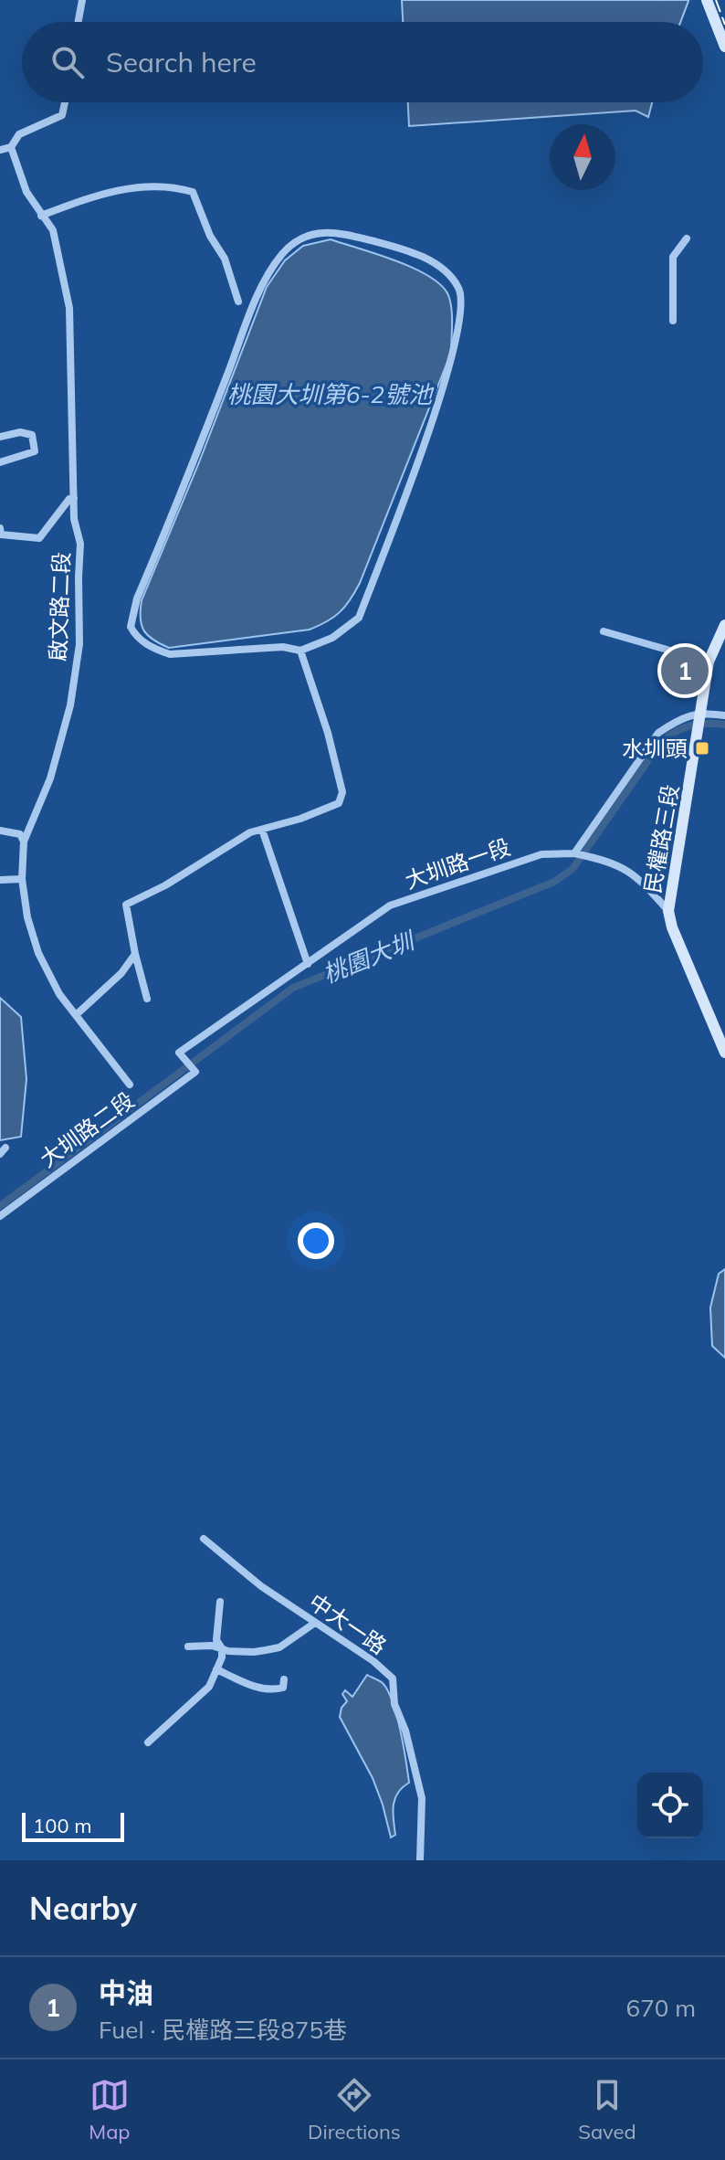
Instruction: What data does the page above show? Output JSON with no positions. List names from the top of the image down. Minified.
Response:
{"streets":{"street":["啟文路二段","民權路三段","大圳路一段","大圳路二段","中大一路"]},"crossings":[["民權路三段","大圳路一段"],["大圳路一段","大圳路二段"]],"water":["桃園大圳第6-2號池","桃園大圳"],"places":{"transit":["水圳頭"]},"scale_bar":"100 m","north":"top","page":{"search":"Search here","pins":"1","scale":"100 m","heading":"Nearby","list":[{"mark":"1","name":"中油","note":"Fuel · 民權路三段875巷","value":"670 m"}],"nav":["Map","Directions","Saved"]}}
